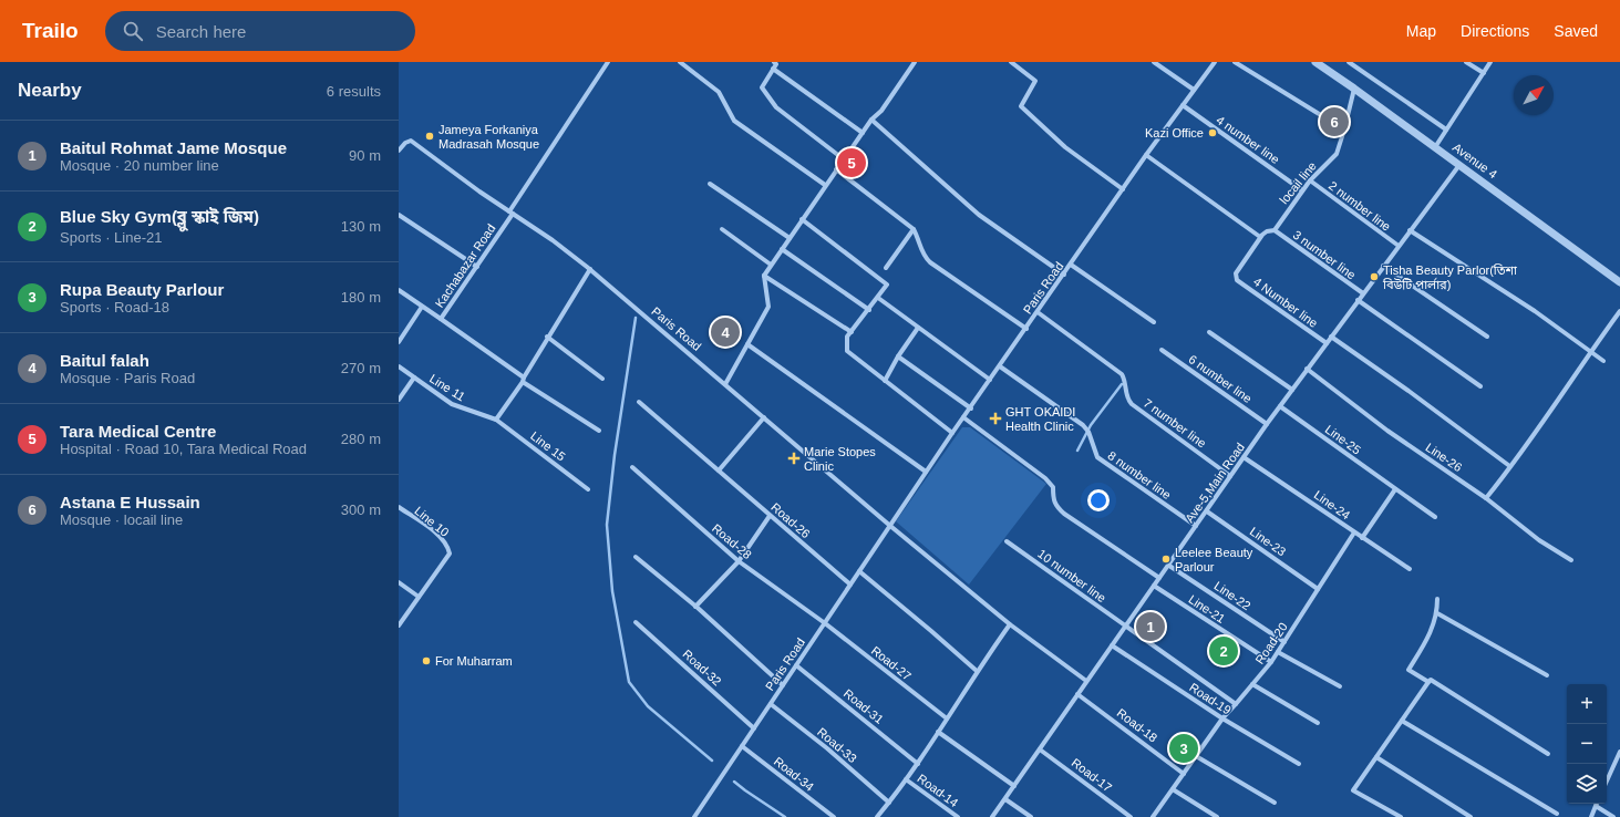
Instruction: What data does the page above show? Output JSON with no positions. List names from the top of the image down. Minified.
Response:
{"streets":{"street":["4 number line","Avenue 4","locail line","2 number line","3 number line","Kachabazar Road","Paris Road","4 Number line","6 number line","Line 11","7 number line","Line-25","Line 15","Line-26","8 number line","Ave-5,Main Road","Line-24","Road-26","Line 10","Road-28","Line-23","10 number line","Line-22","Line-21","Road-20","Road-27","Road-32","Road-19","Road-31","Road-18","Road-33","Road-34","Road-17","Road-14"]},"crossings":[["4 number line","locail line"],["4 number line","Paris Road"],["Avenue 4","locail line"],["Avenue 4","Ave-5,Main Road"],["locail line","2 number line"],["locail line","3 number line"],["2 number line","Ave-5,Main Road"],["3 number line","Ave-5,Main Road"],["Kachabazar Road","Paris Road"],["Paris Road","7 number line"],["Paris Road","8 number line"],["Paris Road","Ave-5,Main Road"],["Paris Road","Road-26"],["Paris Road","Road-28"],["Paris Road","Road-27"],["Paris Road","Road-32"],["Paris Road","Road-31"],["Paris Road","Road-33"],["Paris Road","Road-34"],["4 Number line","Ave-5,Main Road"],["6 number line","Ave-5,Main Road"],["Line 11","Line 15"],["7 number line","Ave-5,Main Road"],["Line-25","Ave-5,Main Road"],["Line-26","Ave-5,Main Road"],["8 number line","Ave-5,Main Road"],["Ave-5,Main Road","Line-24"],["Ave-5,Main Road","Line-23"],["Ave-5,Main Road","10 number line"],["Ave-5,Main Road","Line-22"],["Ave-5,Main Road","Line-21"],["Ave-5,Main Road","Road-19"],["Ave-5,Main Road","Road-18"],["Ave-5,Main Road","Road-17"],["Line-24","Road-20"],["Road-28","Road-27"],["Line-23","Road-20"],["10 number line","Road-20"],["Line-22","Road-20"],["Line-21","Road-20"],["Road-20","Road-19"]],"places":{"other":["Kazi Office","Jameya Forkaniya Madrasah Mosque","Tisha Beauty Parlor(তিশা বিউটি পার্লার)","Leelee Beauty Parlour","For Muharram"],"health":["GHT OKAIDI Health Clinic","Marie Stopes Clinic"]},"north":"top right","page":{"header":"Trailo","search":"Search here","nav":["Map","Directions","Saved"],"heading":["Nearby","6 results"],"pins":["6","5","4","1","2","3"],"list":[{"mark":"1","name":"Baitul Rohmat Jame Mosque","note":"Mosque · 20 number line","value":"90 m"},{"mark":"2","name":"Blue Sky Gym(ব্লু স্কাই জিম)","note":"Sports · Line-21","value":"130 m"},{"mark":"3","name":"Rupa Beauty Parlour","note":"Sports · Road-18","value":"180 m"},{"mark":"4","name":"Baitul falah","note":"Mosque · Paris Road","value":"270 m"},{"mark":"5","name":"Tara Medical Centre","note":"Hospital · Road 10, Tara Medical Road","value":"280 m"},{"mark":"6","name":"Astana E Hussain","note":"Mosque · locail line","value":"300 m"}],"map_buttons":["+","−"]}}
